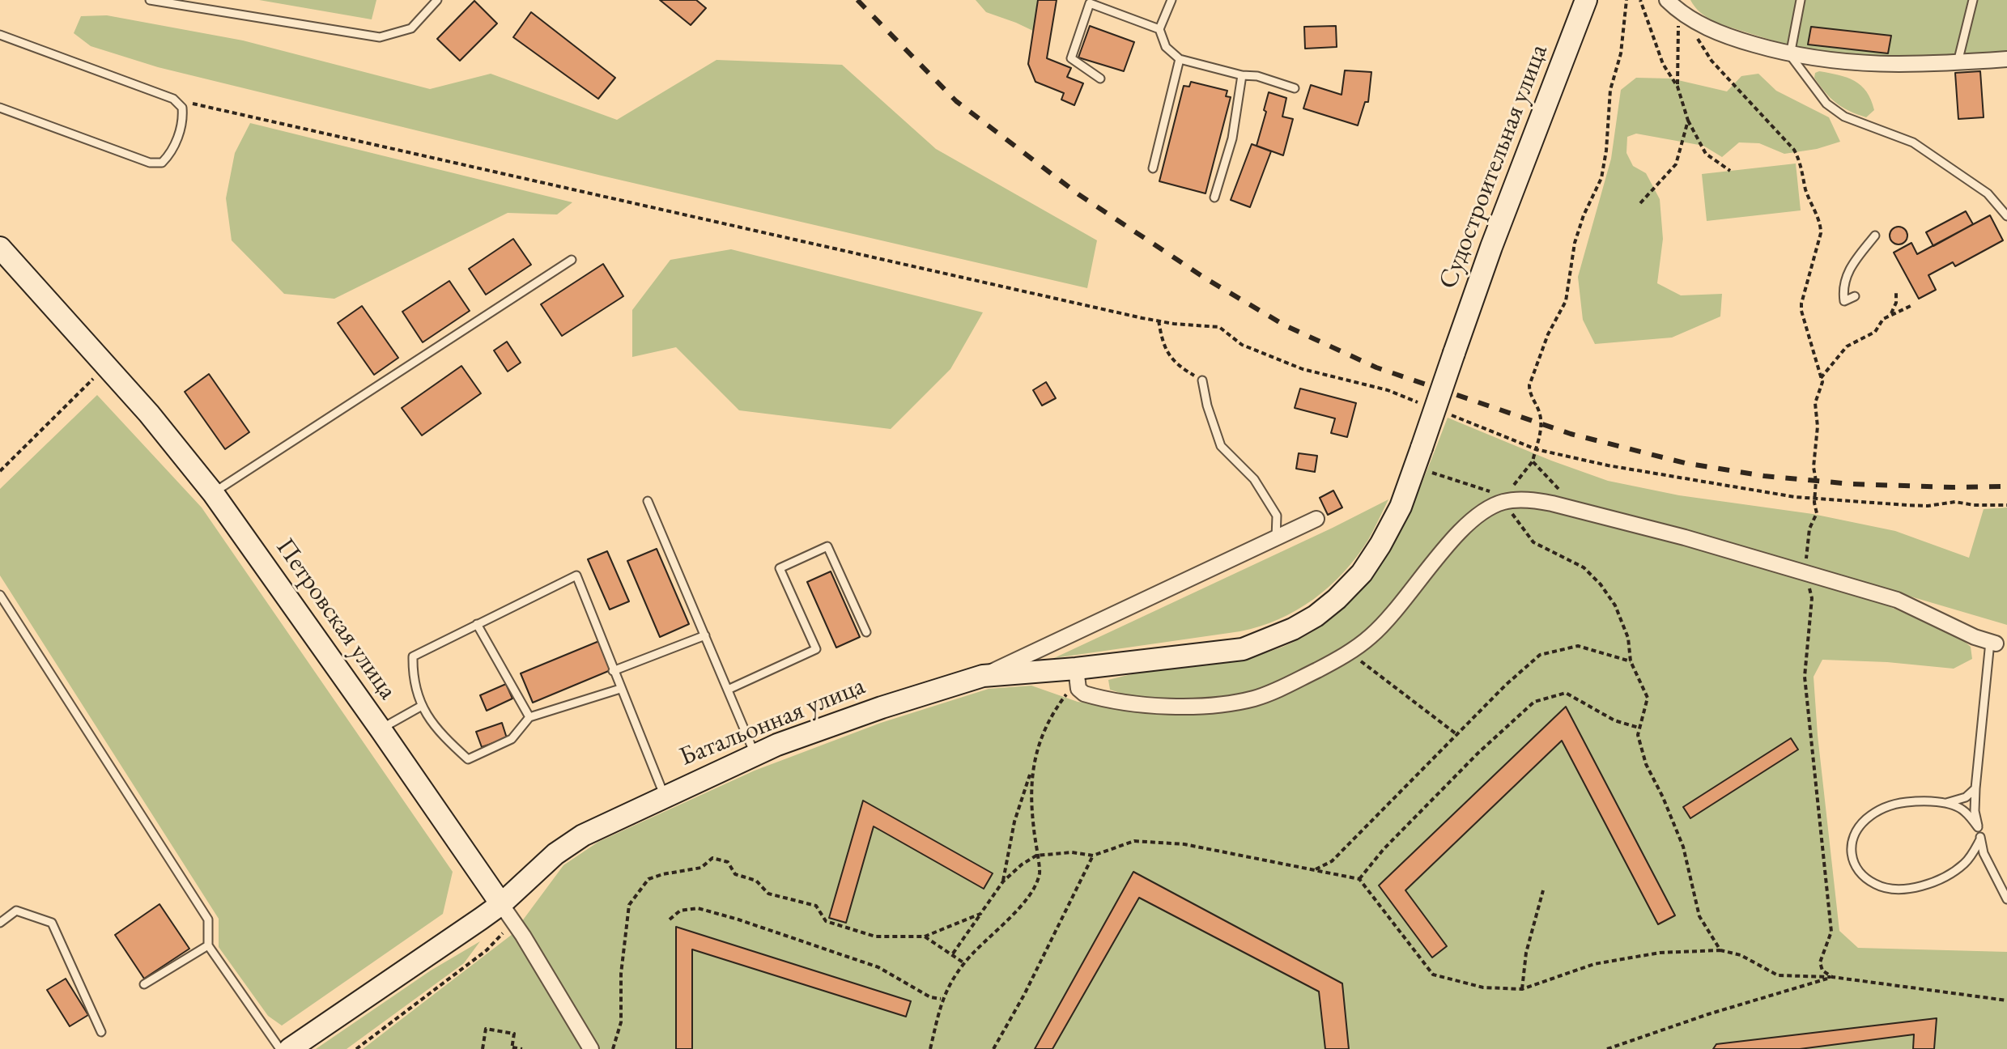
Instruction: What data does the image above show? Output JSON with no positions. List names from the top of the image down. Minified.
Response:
{"streets":{"street":["Судостроительная улица","Петровская улица","Батальонная улица"]},"crossings":[["Петровская улица","Батальонная улица"]]}
